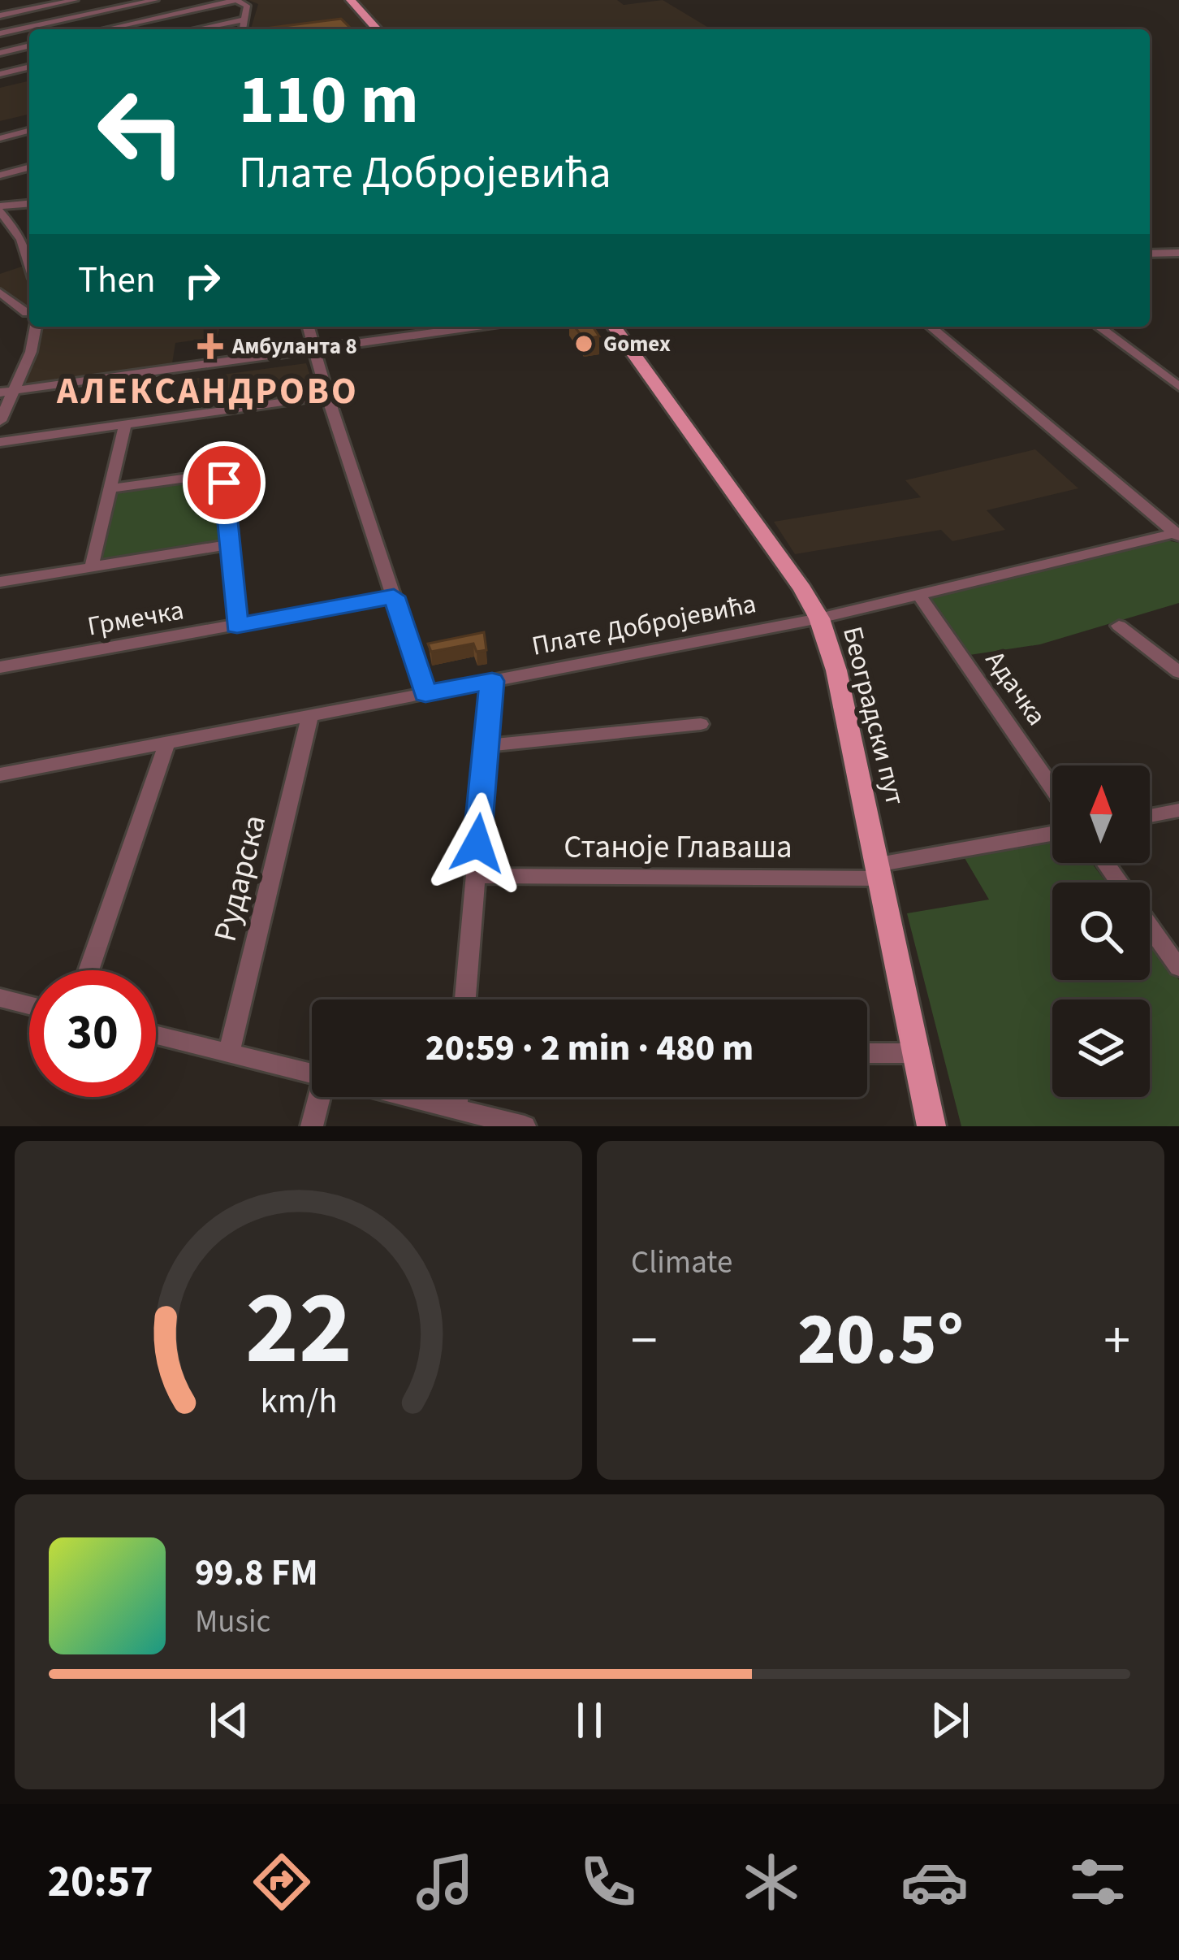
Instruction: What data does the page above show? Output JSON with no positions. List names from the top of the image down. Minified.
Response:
{"streets":{"main road":["Београдски пут"],"street":["Грмечка","Плате Добројевића","Адачка","Станоје Главаша","Рударска"]},"crossings":[["Плате Добројевића","Адачка"],["Плате Добројевића","Београдски пут"],["Плате Добројевића","Рударска"],["Београдски пут","Станоје Главаша"]],"districts":["АЛЕКСАНДРОВО"],"places":{"other":["Gomex"],"health":["Амбуланта 8"]},"north":"top","page":{"turn":["110 m","Плате Добројевића"],"then":"Then","limit":"30","trip":"20:59 · 2 min · 480 m","tile":"Climate","heat":["−","20.5°","+"],"song":["99.8 FM","Music"],"tabs":"20:57","gauge":["22","km/h"]}}
